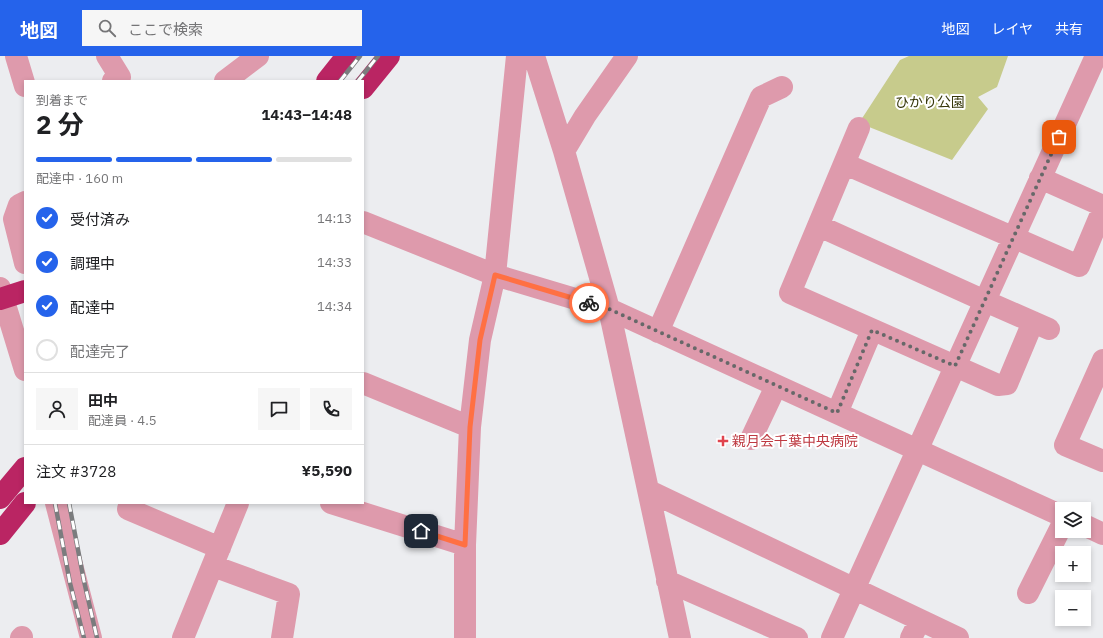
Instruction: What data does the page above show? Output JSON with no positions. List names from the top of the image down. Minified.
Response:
{"parks":["ひかり公園"],"places":{"health":["親月会千葉中央病院"]},"page":{"header":"地図","search":"ここで検索","nav":["地図","レイヤ","共有"],"heading":["2 分","到着まで","14:43–14:48"],"panel":["田中","配達員 · 4.5","注文 #3728","¥5,590"],"bar":"配達中 · 160 m","list":[["受付済み","14:13"],["調理中","14:33"],["配達中","14:34"],"配達完了"],"map_buttons":["+","−"]}}
